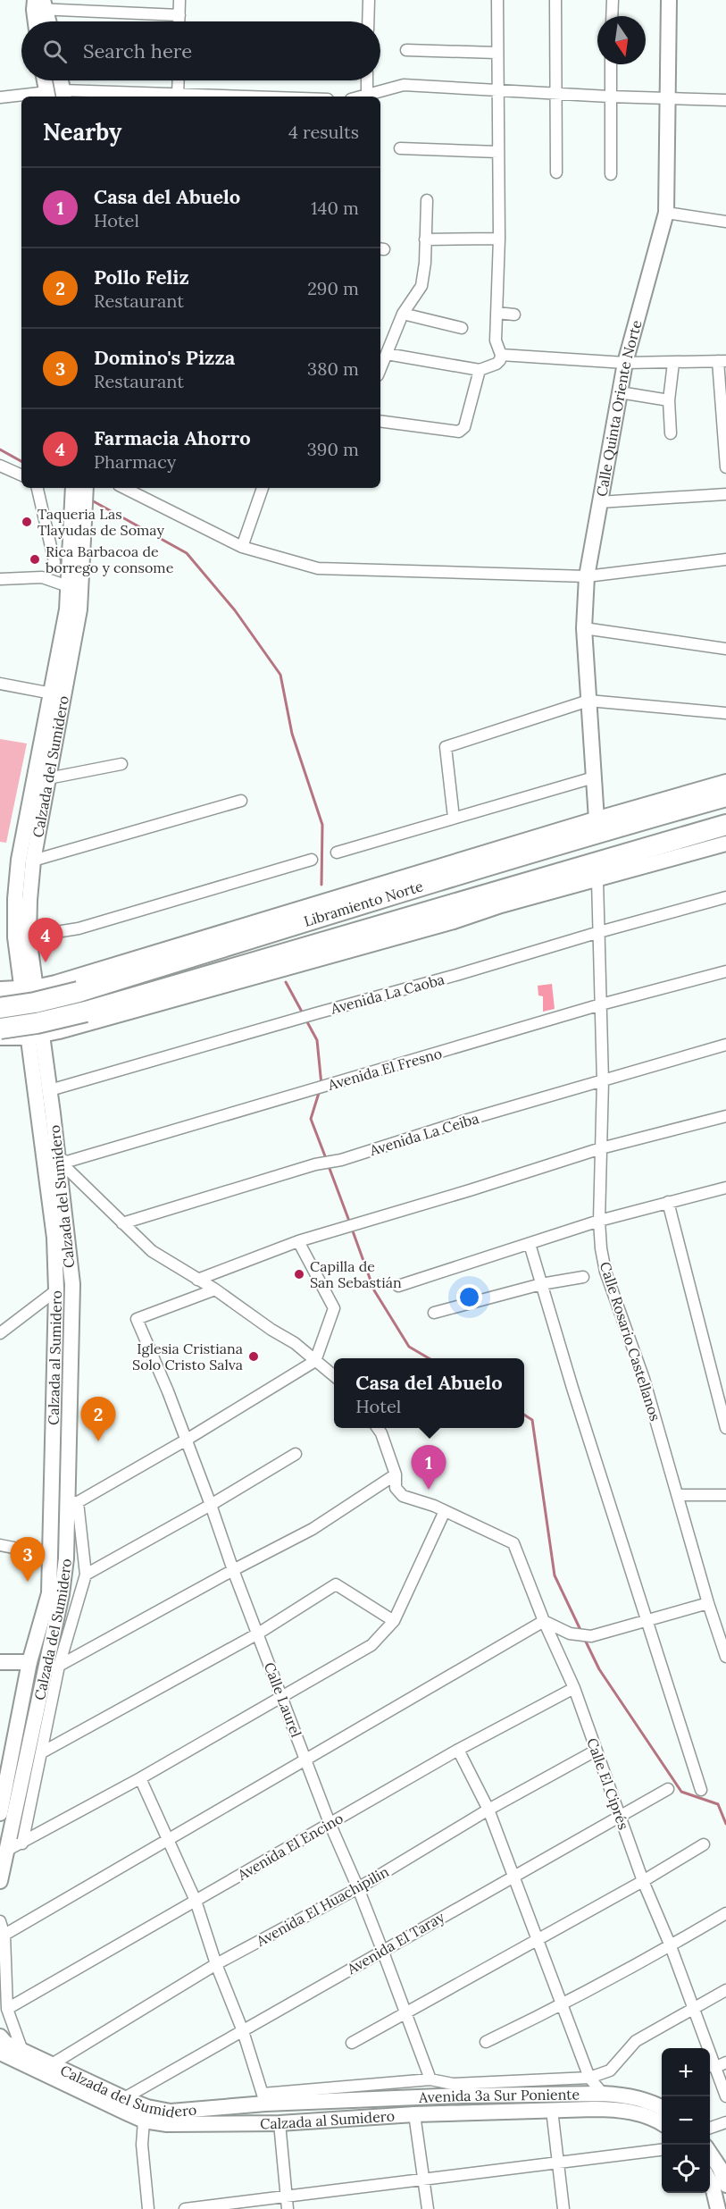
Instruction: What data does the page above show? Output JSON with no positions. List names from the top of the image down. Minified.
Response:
{"streets":{"highway":["Libramiento Norte"],"main road":["Calle Quinta Oriente Norte","Calzada del Sumidero","Calzada al Sumidero","Avenida 3a Sur Poniente"],"street":["Avenida La Caoba","Avenida El Fresno","Avenida La Ceiba","Calle Rosario Castellanos","Calle Laurel","Calle El Ciprés","Avenida El Encino","Avenida El Huachipilin","Avenida El Taray"]},"crossings":[["Calle Quinta Oriente Norte","Libramiento Norte"],["Calzada del Sumidero","Libramiento Norte"],["Calzada del Sumidero","Avenida La Caoba"],["Calzada del Sumidero","Avenida El Fresno"],["Calzada del Sumidero","Calzada al Sumidero"],["Calzada del Sumidero","Avenida El Huachipilin"],["Calzada del Sumidero","Avenida El Taray"],["Calzada del Sumidero","Avenida 3a Sur Poniente"],["Avenida La Caoba","Calle Rosario Castellanos"],["Avenida El Fresno","Calle Rosario Castellanos"],["Avenida El Fresno","Calzada al Sumidero"],["Avenida La Ceiba","Calle Rosario Castellanos"],["Calle Laurel","Avenida El Encino"],["Calle Laurel","Avenida El Huachipilin"],["Calle Laurel","Avenida El Taray"],["Calle El Ciprés","Avenida El Encino"],["Calle El Ciprés","Avenida El Huachipilin"],["Calle El Ciprés","Avenida El Taray"]],"places":["Taqueria Las Tlayudas de Somay","Rica Barbacoa de borrego y consome","Capilla de San Sebastián","Iglesia Cristiana Solo Cristo Salva"],"north":"bottom","page":{"search":"Search here","heading":["Nearby","4 results"],"list":[{"mark":"1","name":"Casa del Abuelo","note":"Hotel","value":"140 m"},{"mark":"2","name":"Pollo Feliz","note":"Restaurant","value":"290 m"},{"mark":"3","name":"Domino's Pizza","note":"Restaurant","value":"380 m"},{"mark":"4","name":"Farmacia Ahorro","note":"Pharmacy","value":"390 m"}],"pins":["4","2","1","3"],"popup":["Casa del Abuelo","Hotel"],"map_buttons":["+","−"]}}
